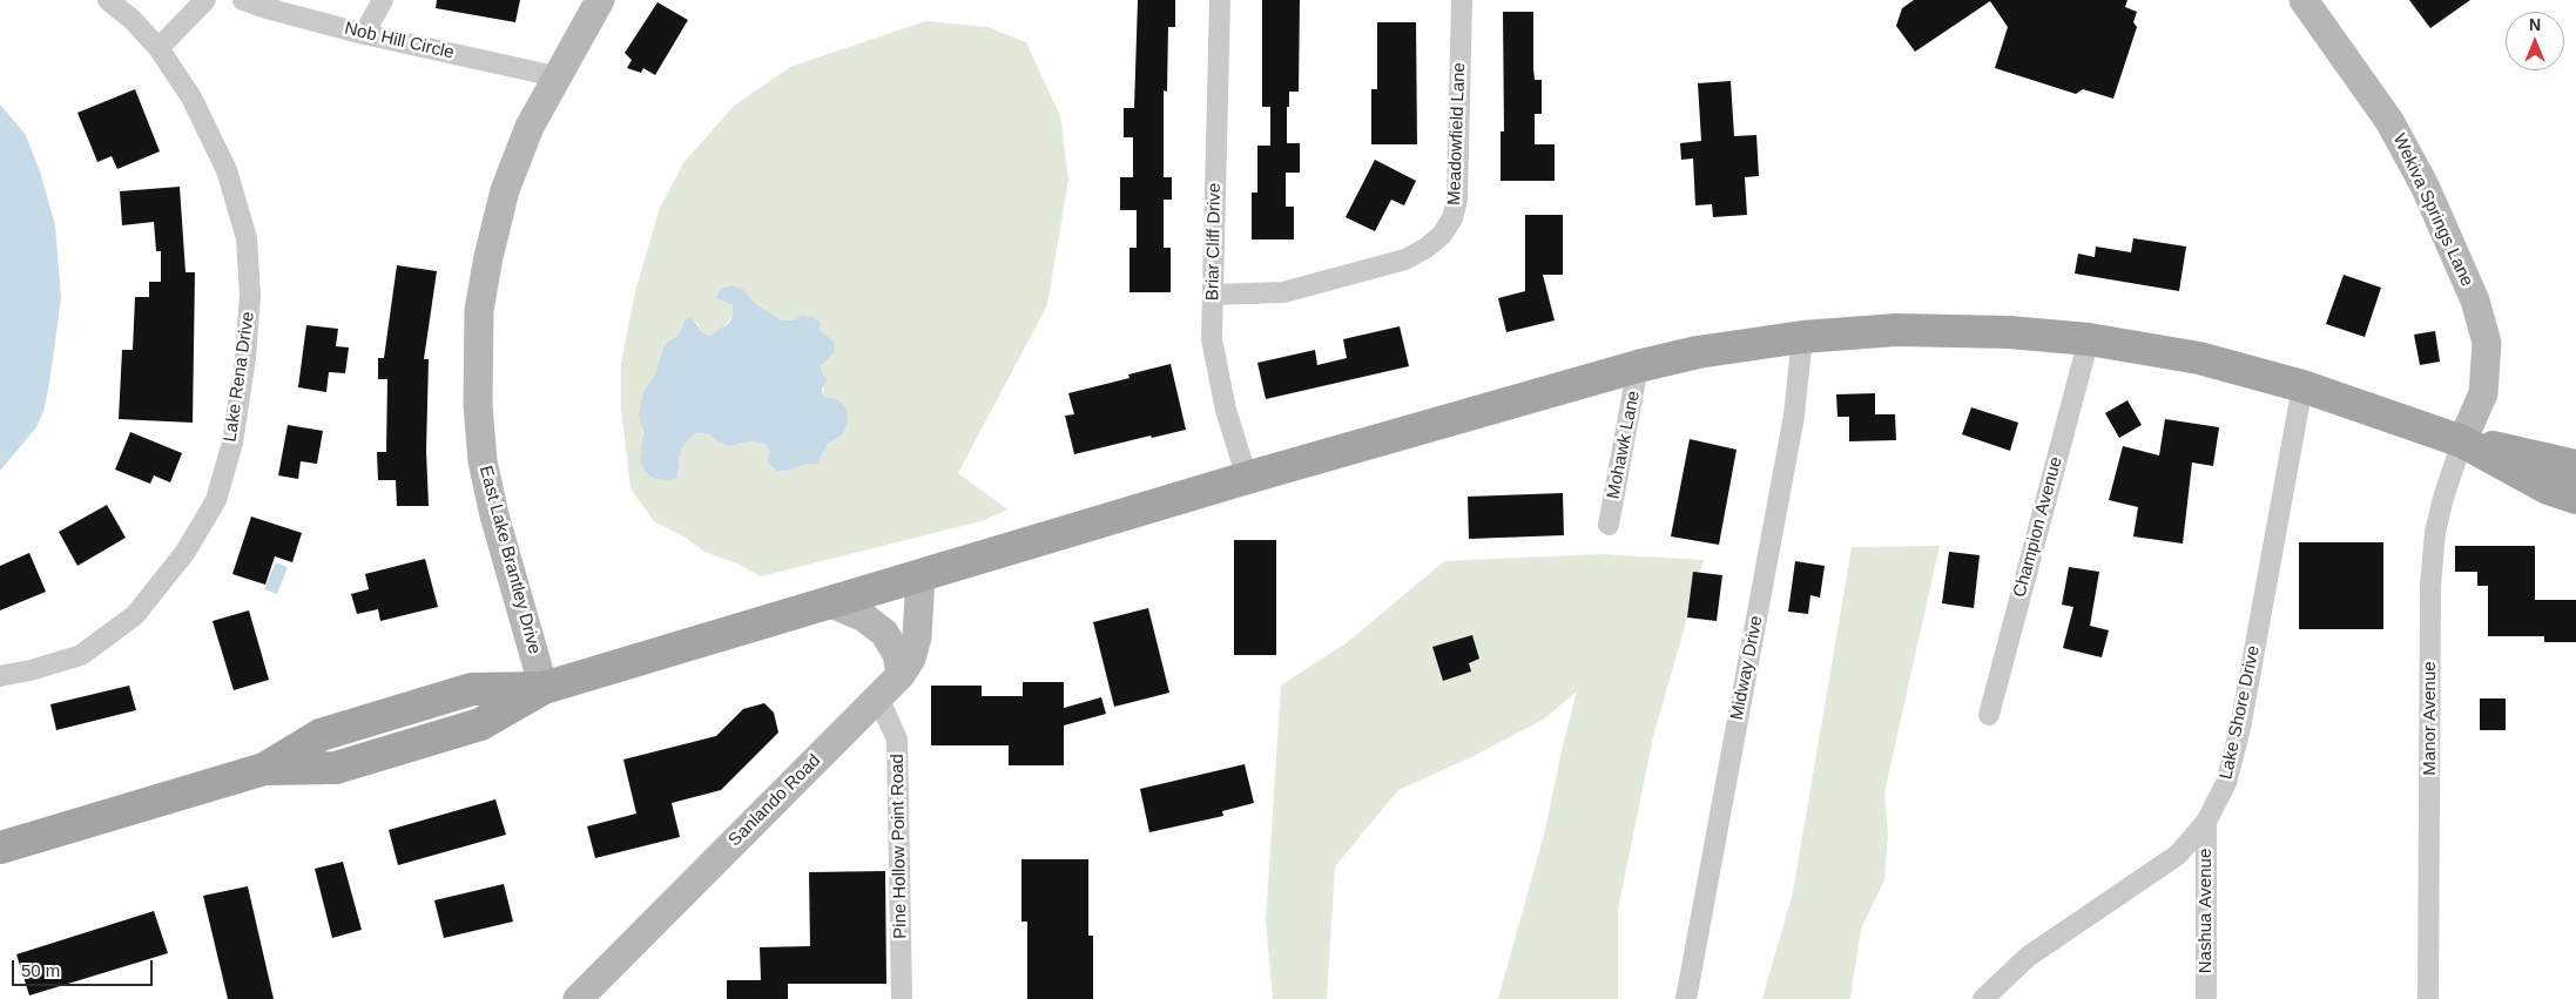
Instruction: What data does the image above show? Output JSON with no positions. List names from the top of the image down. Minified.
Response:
{"streets":{"street":["Nob Hill Circle","Meadowfield Lane","Wekiva Springs Lane","Briar Cliff Drive","Lake Rena Drive","Mohawk Lane","Champion Avenue","East Lake Brantley Drive","Midway Drive","Lake Shore Drive","Manor Avenue","Sanlando Road","Pine Hollow Point Road","Nashua Avenue"]},"crossings":[["Nob Hill Circle","East Lake Brantley Drive"],["Meadowfield Lane","Briar Cliff Drive"],["Wekiva Springs Lane","Manor Avenue"],["Lake Shore Drive","Nashua Avenue"],["Sanlando Road","Pine Hollow Point Road"]],"scale_bar":"50 m","north":"top"}
